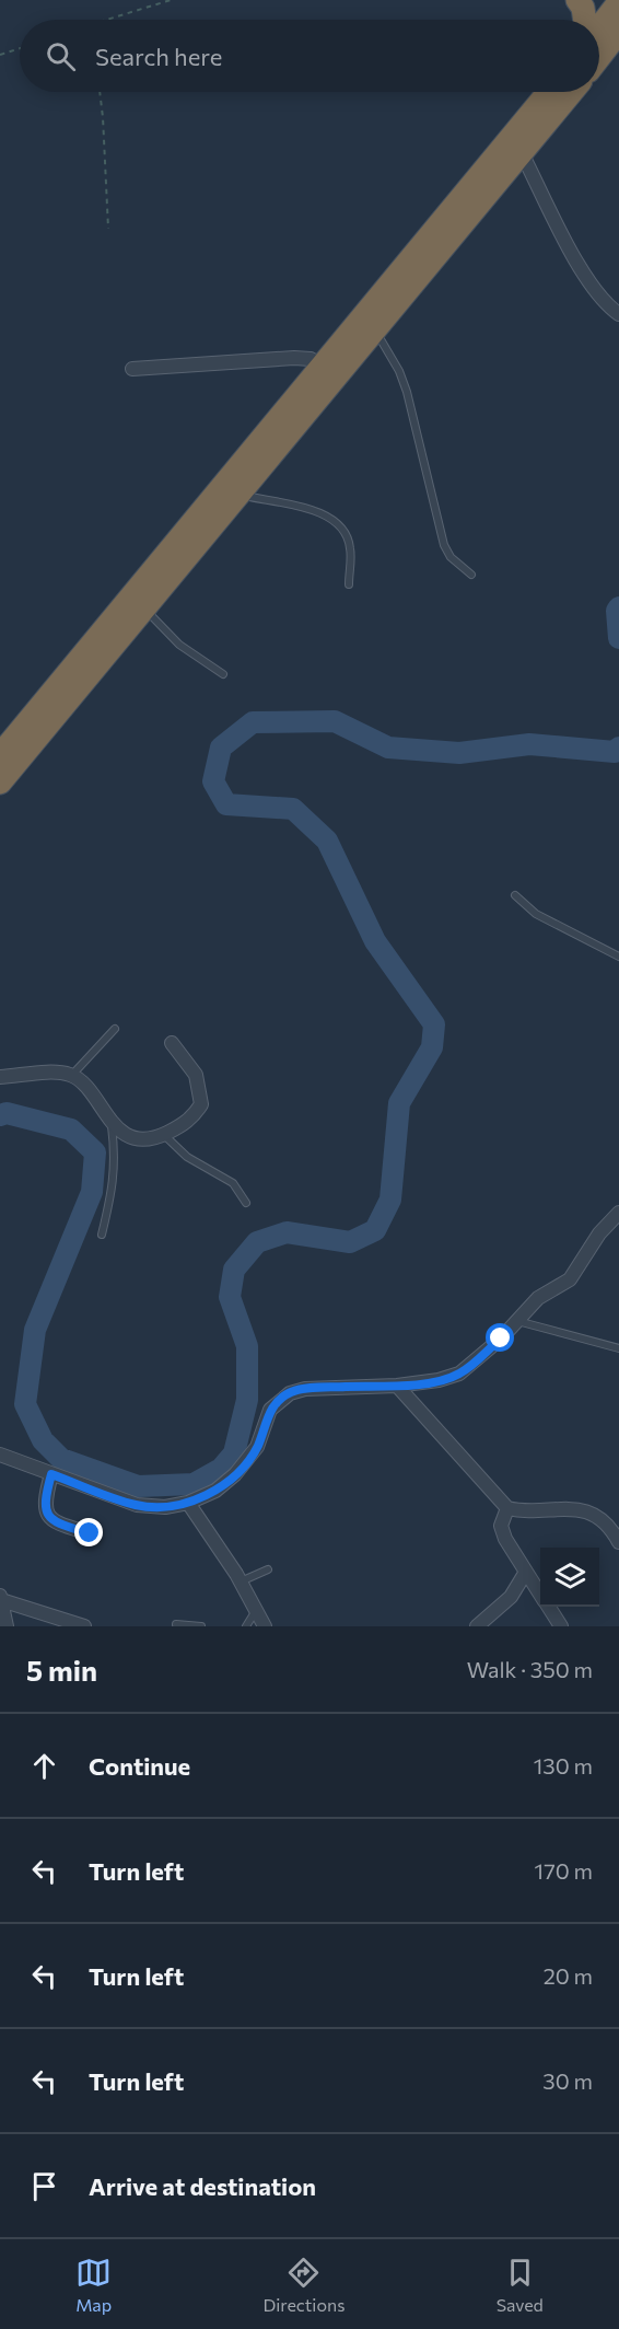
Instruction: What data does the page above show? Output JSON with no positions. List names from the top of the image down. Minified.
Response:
{"page":{"search":"Search here","heading":["5 min","Walk · 350 m"],"list":[["Continue","130 m"],["Turn left","170 m"],["Turn left","20 m"],["Turn left","30 m"],"Arrive at destination"],"nav":["Map","Directions","Saved"]}}
